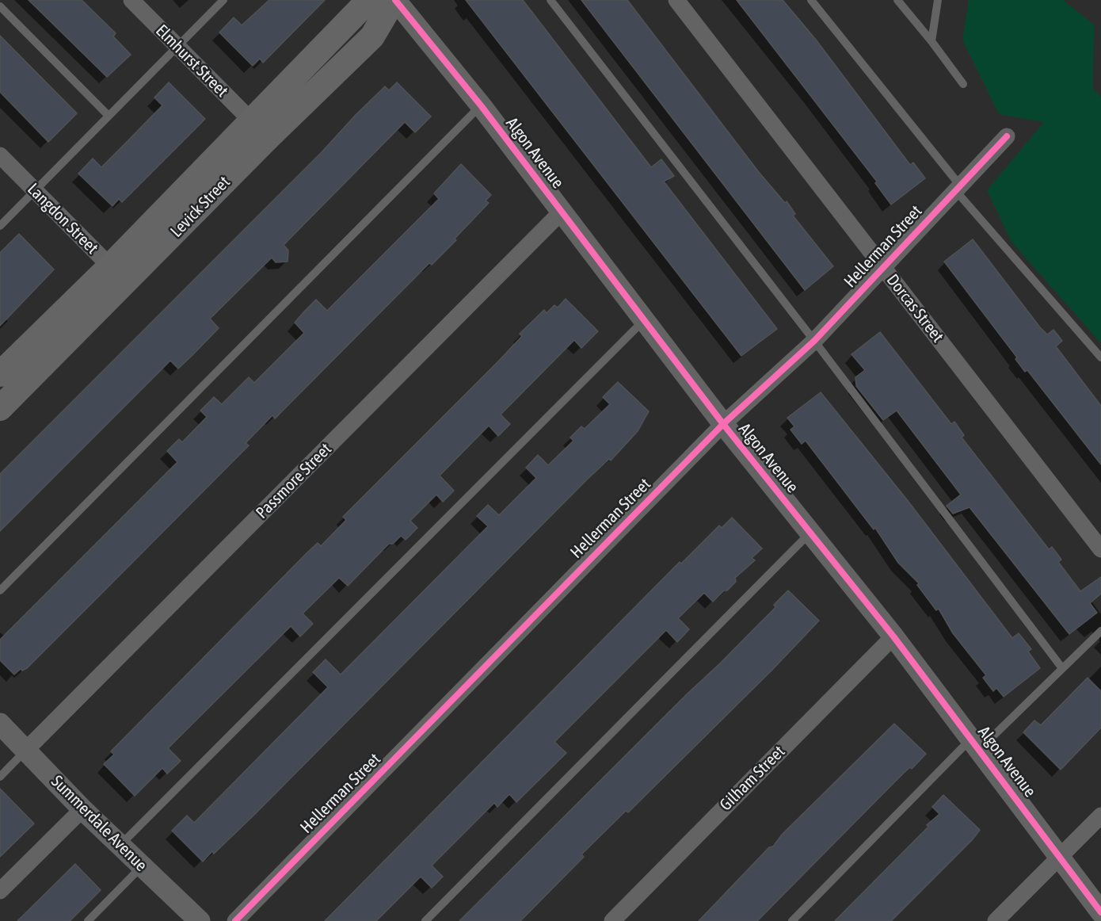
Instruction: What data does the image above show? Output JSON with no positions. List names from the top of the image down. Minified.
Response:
{"streets":{"main road":["Levick Street"],"street":["Elmhurst Street","Algon Avenue","Langdon Street","Hellerman Street","Dorcas Street","Passmore Street","Gilham Street","Summerdale Avenue"]},"crossings":[["Elmhurst Street","Levick Street"],["Algon Avenue","Levick Street"],["Algon Avenue","Hellerman Street"],["Algon Avenue","Passmore Street"],["Algon Avenue","Gilham Street"],["Levick Street","Langdon Street"],["Hellerman Street","Dorcas Street"],["Passmore Street","Summerdale Avenue"]]}
